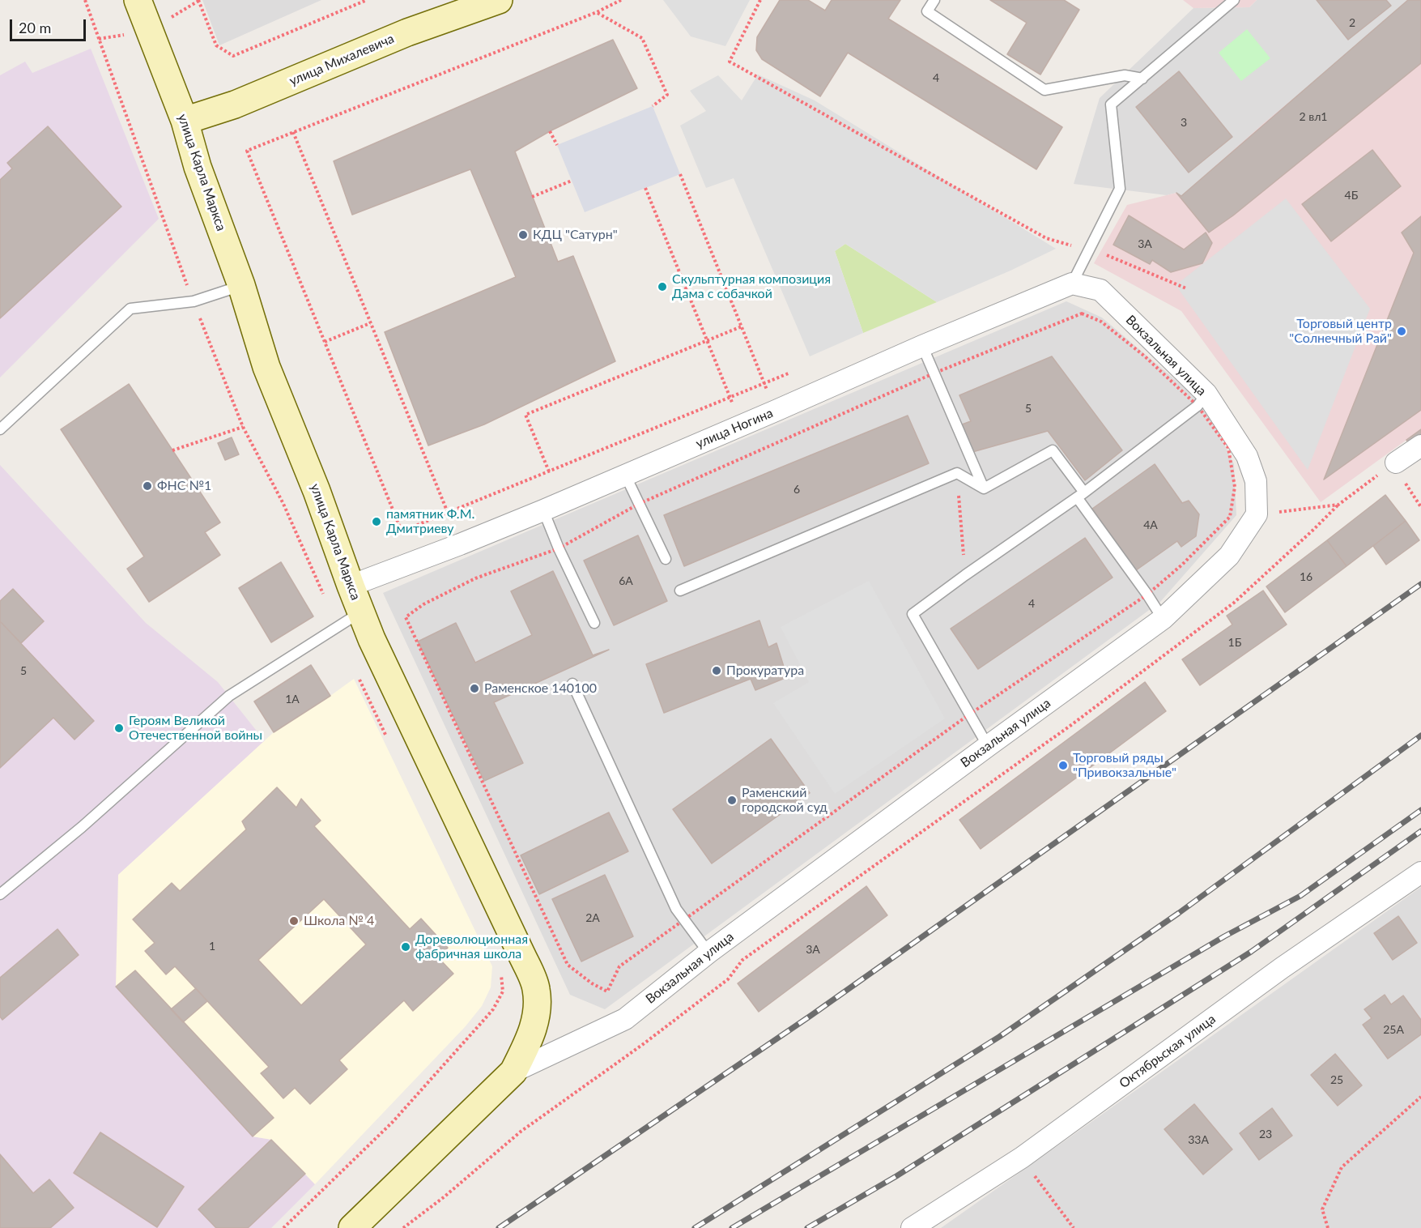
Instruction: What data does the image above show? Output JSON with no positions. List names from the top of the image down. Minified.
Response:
{"streets":{"main road":["улица Михалевича","улица Карла Маркса"],"street":["Вокзальная улица","улица Ногина","Октябрьская улица"]},"crossings":[["улица Михалевича","улица Карла Маркса"],["улица Карла Маркса","Вокзальная улица"],["улица Карла Маркса","улица Ногина"],["Вокзальная улица","улица Ногина"]],"places":["КДЦ \"Сатурн\"","Скульптурная композиция Дама с собачкой","Торговый центр \"Солнечный Рай\"","ФНС №1","памятник Ф.М. Дмитриеву","Прокуратура","Раменское 140100","Героям Великой Отечественной войны","Торговый ряды \"Привокзальные\"","Раменский городской суд","Школа № 4","Дореволюционная фабричная школа"],"house_numbers":["2","4","2 вл1","3","4Б","3А","5","6","4А","16","6А","4","1Б","5","1А","2А","1","3А","25А","25","23","33А"],"scale_bar":"20 m"}
